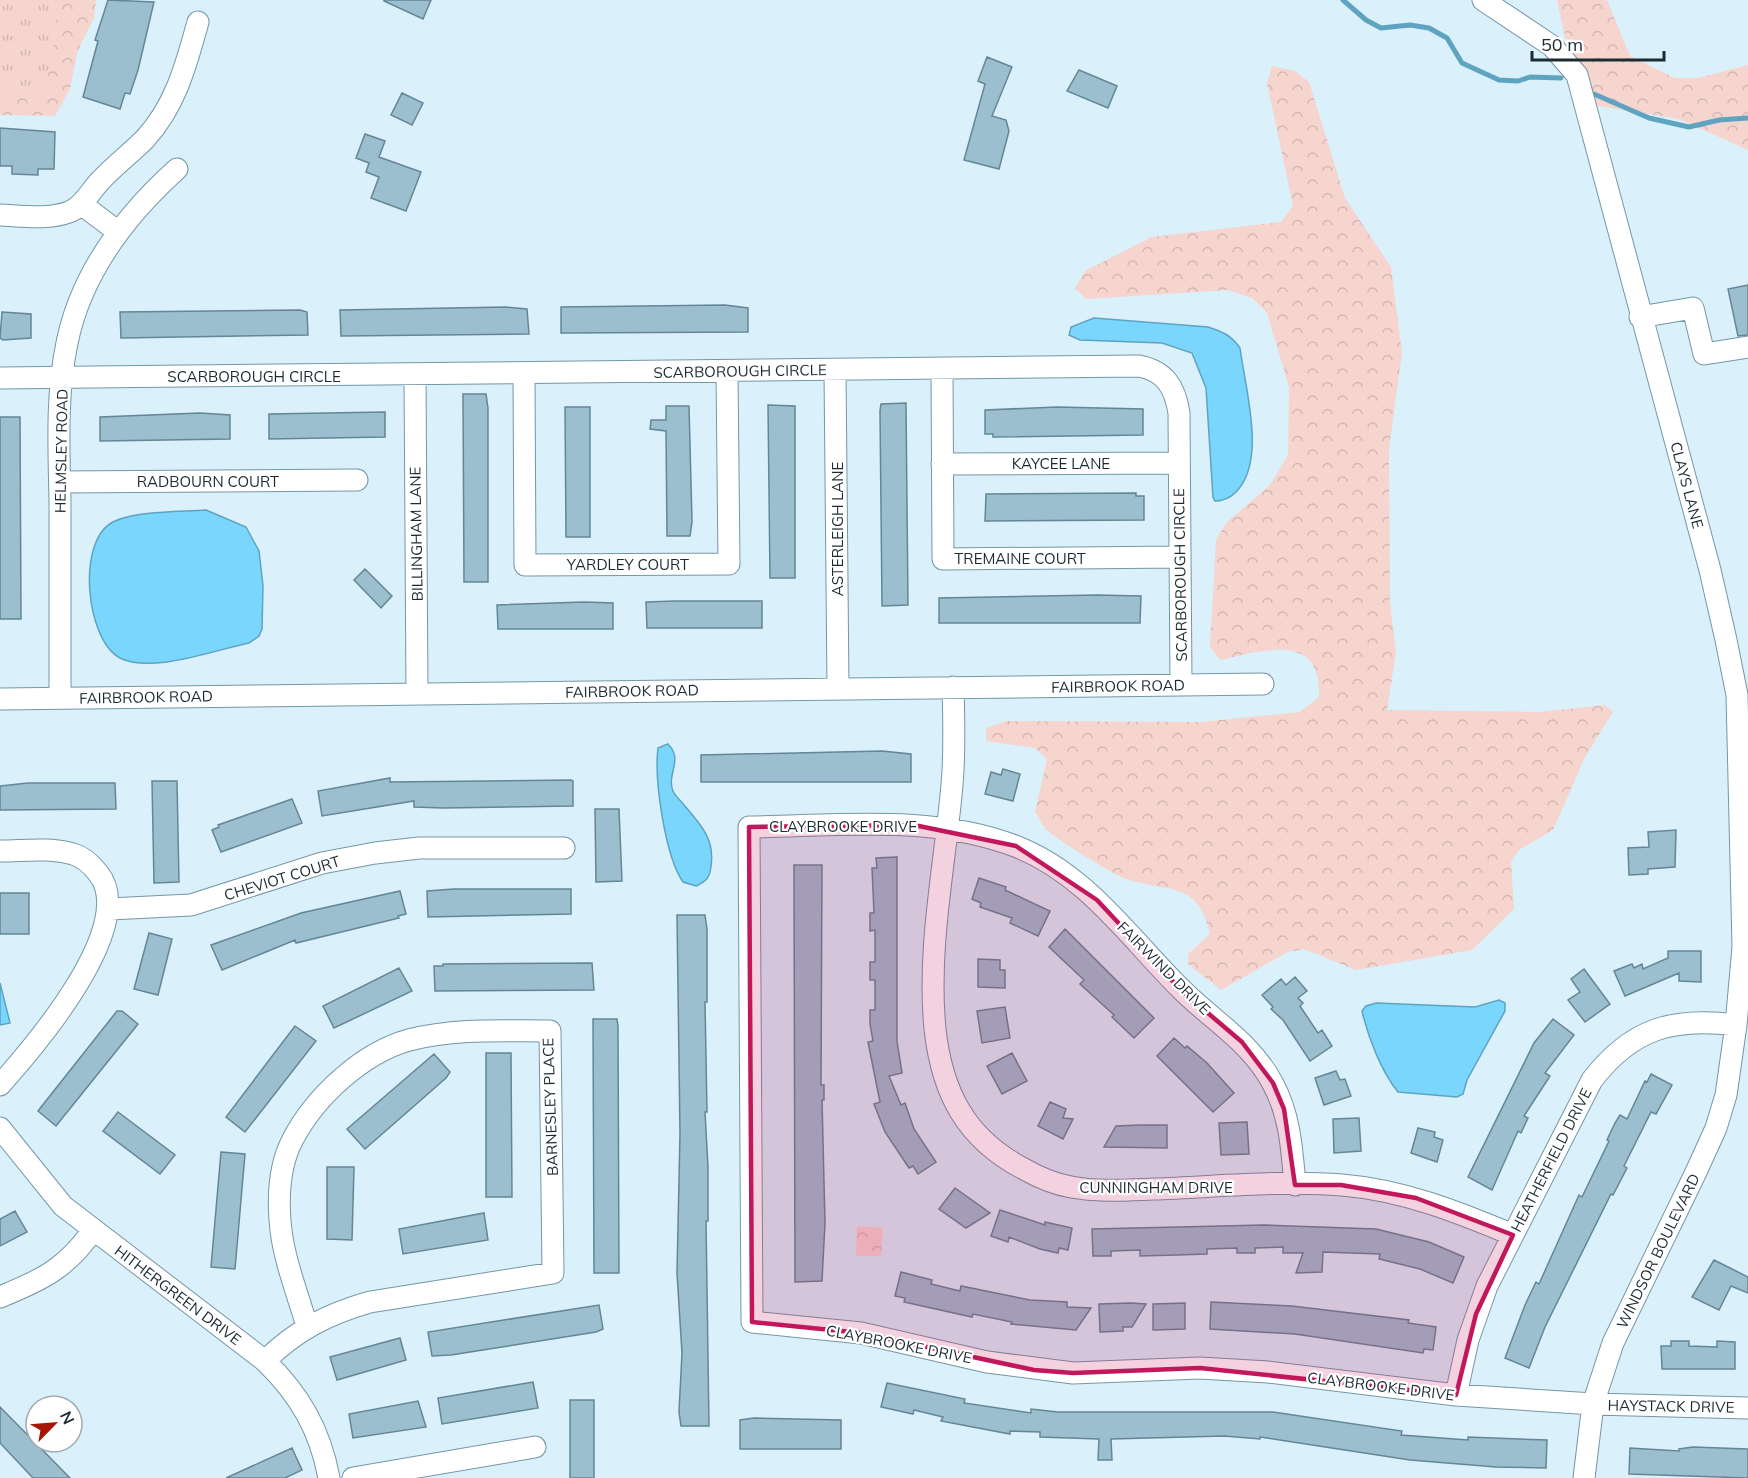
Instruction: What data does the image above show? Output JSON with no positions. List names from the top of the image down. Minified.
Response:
{"streets":{"street":["SCARBOROUGH CIRCLE","HELMSLEY ROAD","KAYCEE LANE","RADBOURN COURT","CLAYS LANE","ASTERLEIGH LANE","BILLINGHAM LANE","TREMAINE COURT","YARDLEY COURT","FAIRBROOK ROAD","CLAYBROOKE DRIVE","CHEVIOT COURT","FAIRWIND DRIVE","BARNESLEY PLACE","HEATHERFIELD DRIVE","CUNNINGHAM DRIVE","WINDSOR BOULEVARD","HITHERGREEN DRIVE","HAYSTACK DRIVE"]},"crossings":[["SCARBOROUGH CIRCLE","HELMSLEY ROAD"],["SCARBOROUGH CIRCLE","KAYCEE LANE"],["SCARBOROUGH CIRCLE","ASTERLEIGH LANE"],["SCARBOROUGH CIRCLE","BILLINGHAM LANE"],["SCARBOROUGH CIRCLE","TREMAINE COURT"],["SCARBOROUGH CIRCLE","YARDLEY COURT"],["SCARBOROUGH CIRCLE","FAIRBROOK ROAD"],["HELMSLEY ROAD","RADBOURN COURT"],["HELMSLEY ROAD","FAIRBROOK ROAD"],["KAYCEE LANE","TREMAINE COURT"],["CLAYS LANE","HEATHERFIELD DRIVE"],["CLAYS LANE","WINDSOR BOULEVARD"],["ASTERLEIGH LANE","FAIRBROOK ROAD"],["BILLINGHAM LANE","FAIRBROOK ROAD"],["FAIRBROOK ROAD","CUNNINGHAM DRIVE"],["CLAYBROOKE DRIVE","FAIRWIND DRIVE"],["CLAYBROOKE DRIVE","HEATHERFIELD DRIVE"],["CLAYBROOKE DRIVE","CUNNINGHAM DRIVE"],["CLAYBROOKE DRIVE","WINDSOR BOULEVARD"],["CLAYBROOKE DRIVE","HAYSTACK DRIVE"],["FAIRWIND DRIVE","CUNNINGHAM DRIVE"],["BARNESLEY PLACE","HITHERGREEN DRIVE"],["HEATHERFIELD DRIVE","CUNNINGHAM DRIVE"],["HEATHERFIELD DRIVE","WINDSOR BOULEVARD"],["WINDSOR BOULEVARD","HAYSTACK DRIVE"]],"scale_bar":"50 m","north":"top right"}
